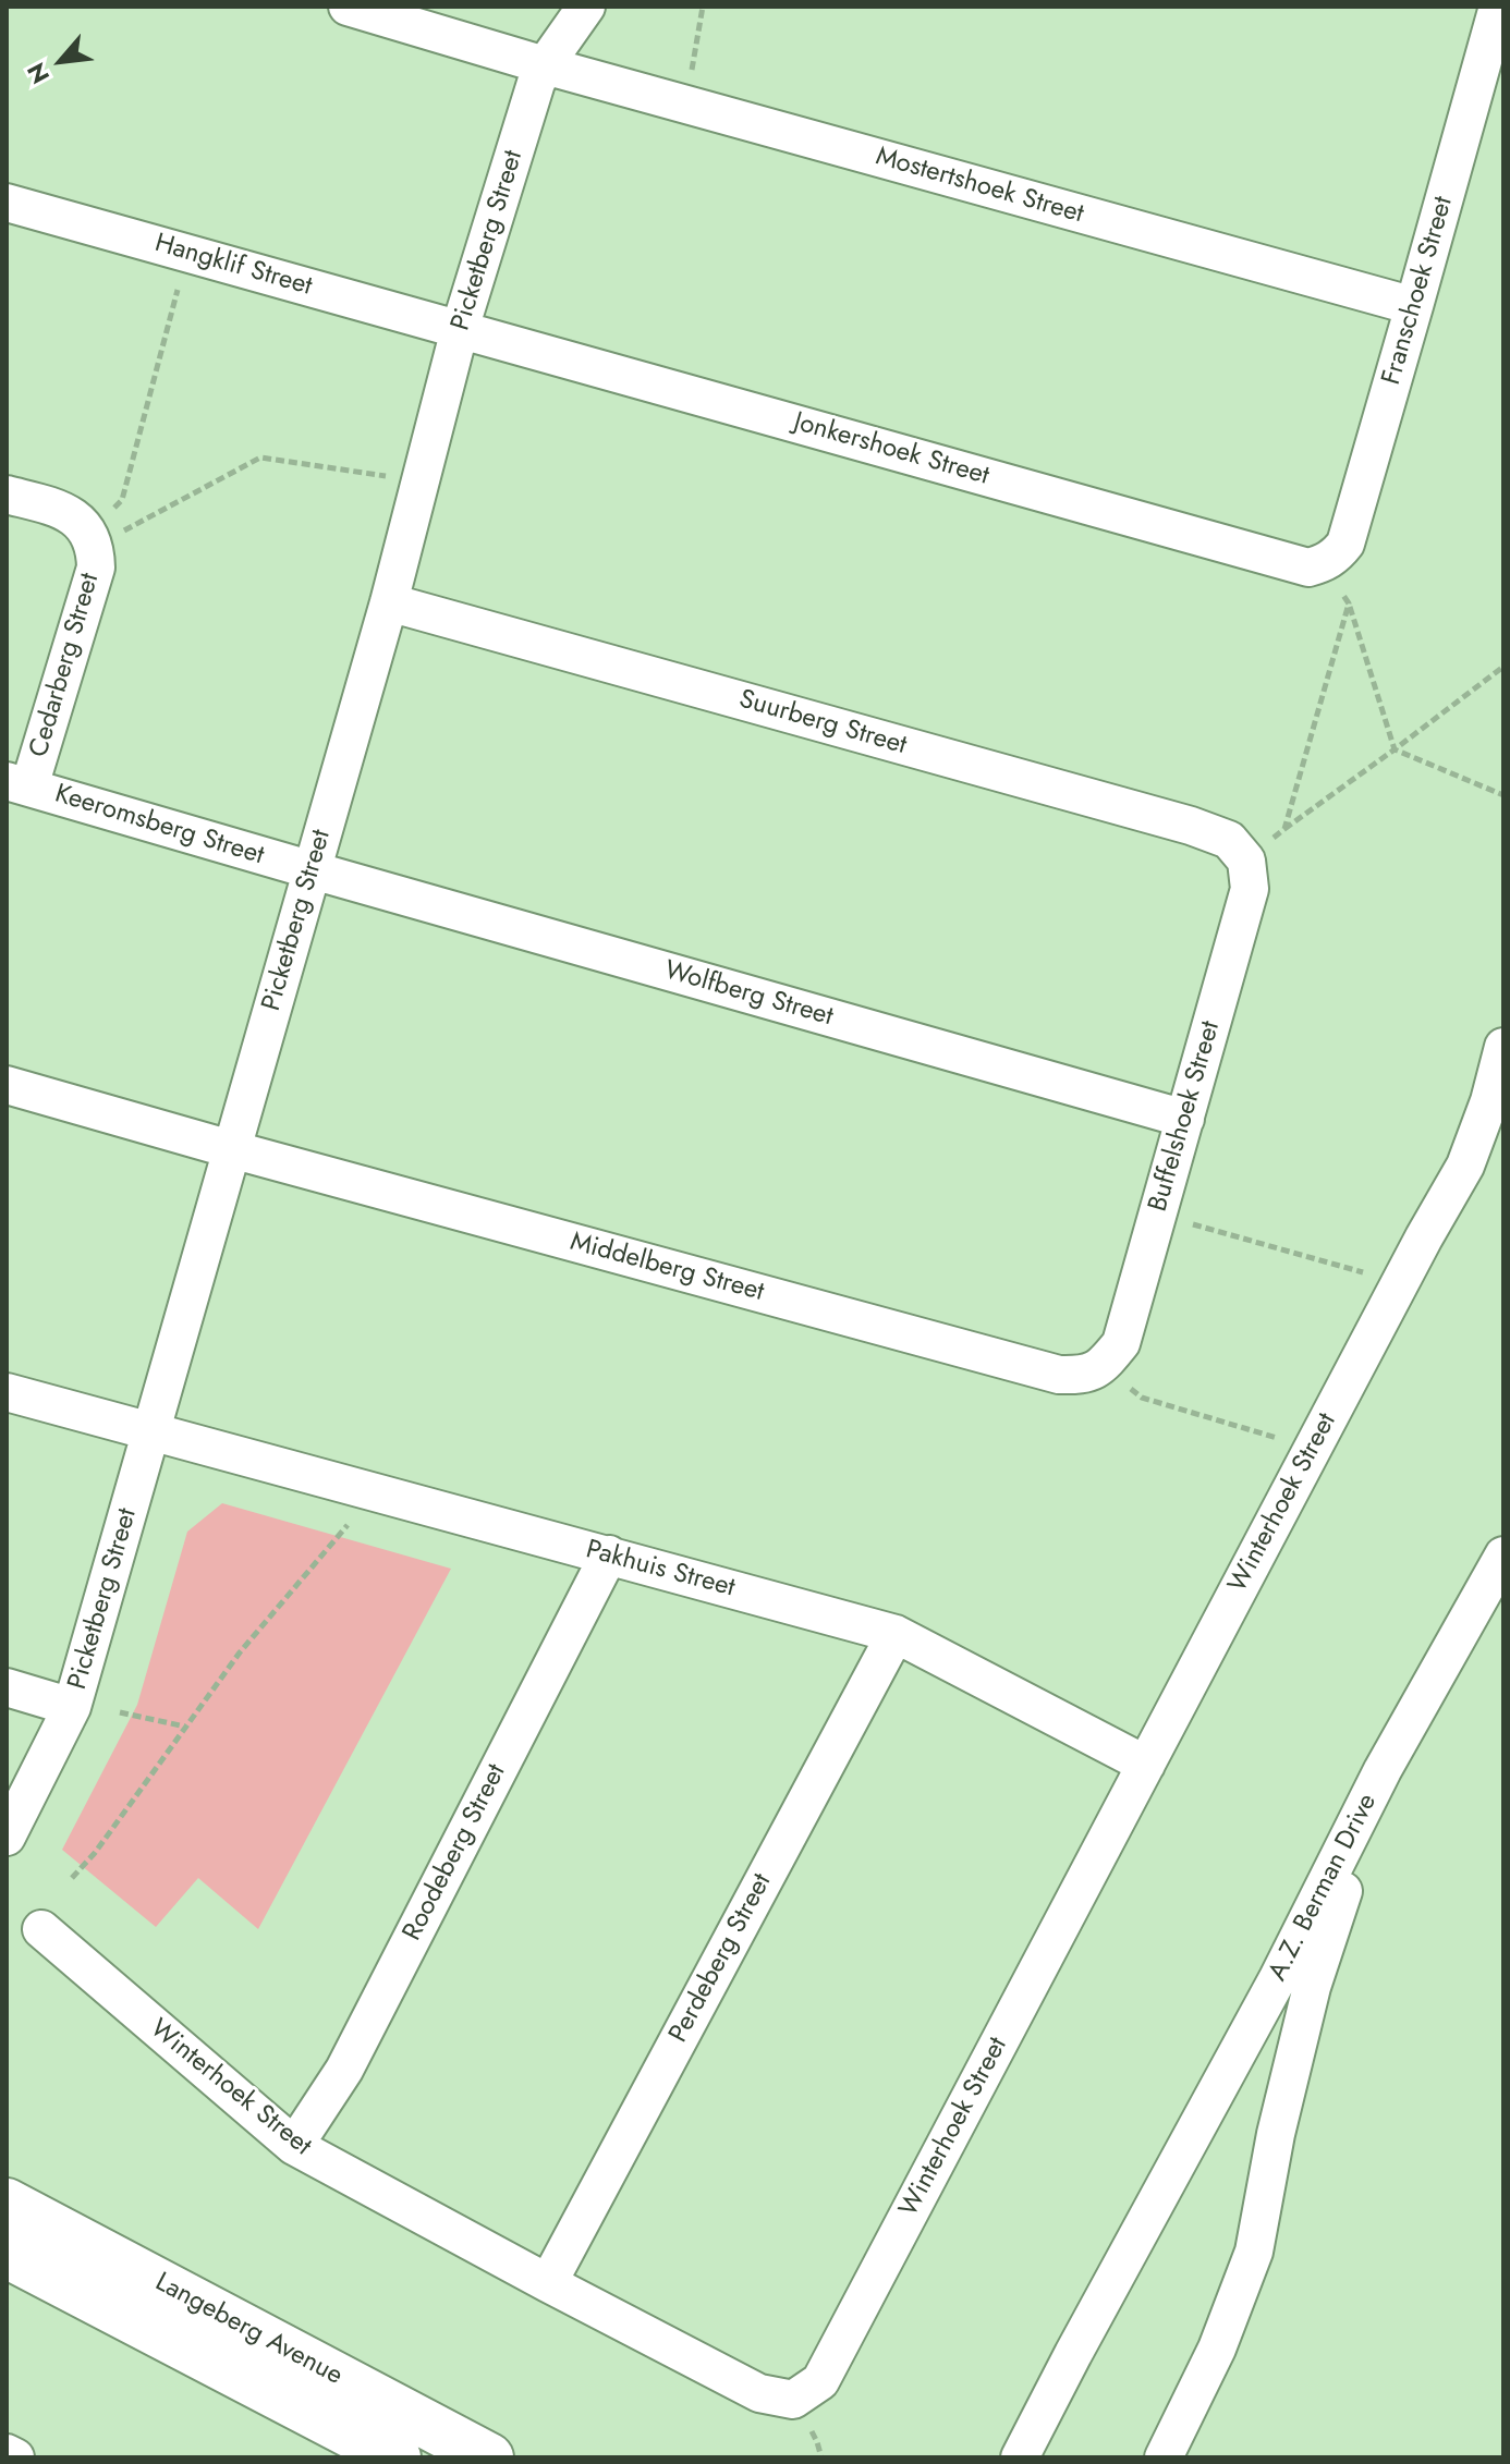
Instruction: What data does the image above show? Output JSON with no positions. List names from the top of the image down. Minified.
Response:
{"streets":{"street":["Mostertshoek Street","Picketberg Street","Hangklif Street","Franschoek Street","Jonkershoek Street","Cedarberg Street","Suurberg Street","Keeromsberg Street","Wolfberg Street","Buffelshoek Street","Middelberg Street","Winterhoek Street","Pakhuis Street","Roodeberg Street","A.Z. Berman Drive","Perdeberg Street","Langeberg Avenue"]},"crossings":[["Mostertshoek Street","Picketberg Street"],["Mostertshoek Street","Franschoek Street"],["Picketberg Street","Hangklif Street"],["Picketberg Street","Jonkershoek Street"],["Picketberg Street","Suurberg Street"],["Picketberg Street","Keeromsberg Street"],["Picketberg Street","Wolfberg Street"],["Picketberg Street","Middelberg Street"],["Picketberg Street","Pakhuis Street"],["Hangklif Street","Jonkershoek Street"],["Franschoek Street","Jonkershoek Street"],["Cedarberg Street","Keeromsberg Street"],["Suurberg Street","Buffelshoek Street"],["Keeromsberg Street","Wolfberg Street"],["Wolfberg Street","Buffelshoek Street"],["Buffelshoek Street","Middelberg Street"],["Winterhoek Street","Pakhuis Street"],["Winterhoek Street","Roodeberg Street"],["Winterhoek Street","Perdeberg Street"],["Pakhuis Street","Roodeberg Street"],["Pakhuis Street","Perdeberg Street"]],"north":"bottom left"}
